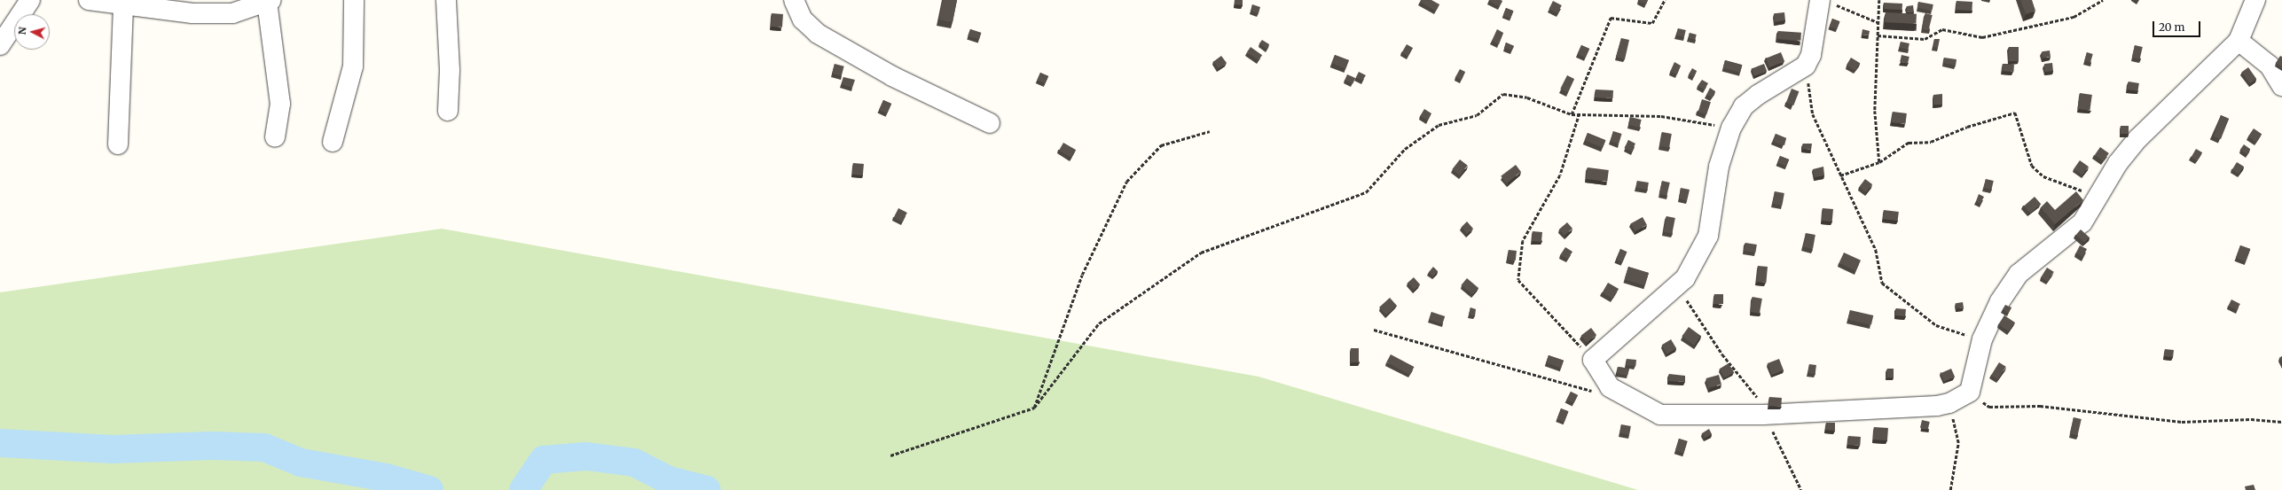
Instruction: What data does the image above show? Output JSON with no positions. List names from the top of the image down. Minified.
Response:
{"scale_bar":"20 m","north":"left"}
